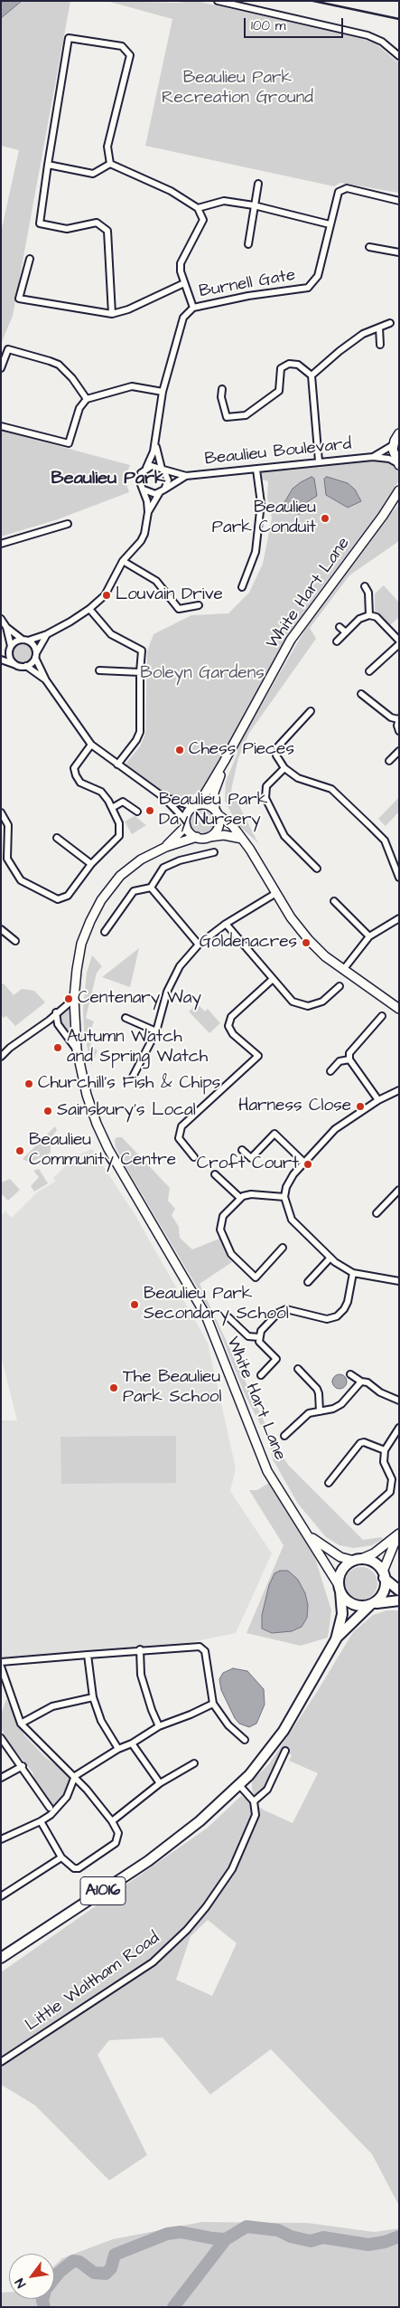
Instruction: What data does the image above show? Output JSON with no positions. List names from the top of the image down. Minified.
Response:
{"streets":{"main road":["A1016"],"street":["Burnell Gate","Beaulieu Boulevard","White Hart Lane","Little Waltham Road"]},"crossings":[["Burnell Gate","Beaulieu Boulevard"],["White Hart Lane","A1016"]],"districts":["Beaulieu Park"],"parks":["Beaulieu Park Recreation Ground","Boleyn Gardens"],"places":["Beaulieu Park Conduit","Louvain Drive","Chess Pieces","Beaulieu Park Day Nursery","Goldenacres","Centenary Way","Autumn Watch and Spring Watch","Churchill's Fish & Chips","Harness Close","Sainsbury's Local","Beaulieu Community Centre","Croft Court","Beaulieu Park Secondary School","The Beaulieu Park School"],"scale_bar":"100 m","north":"bottom left"}
